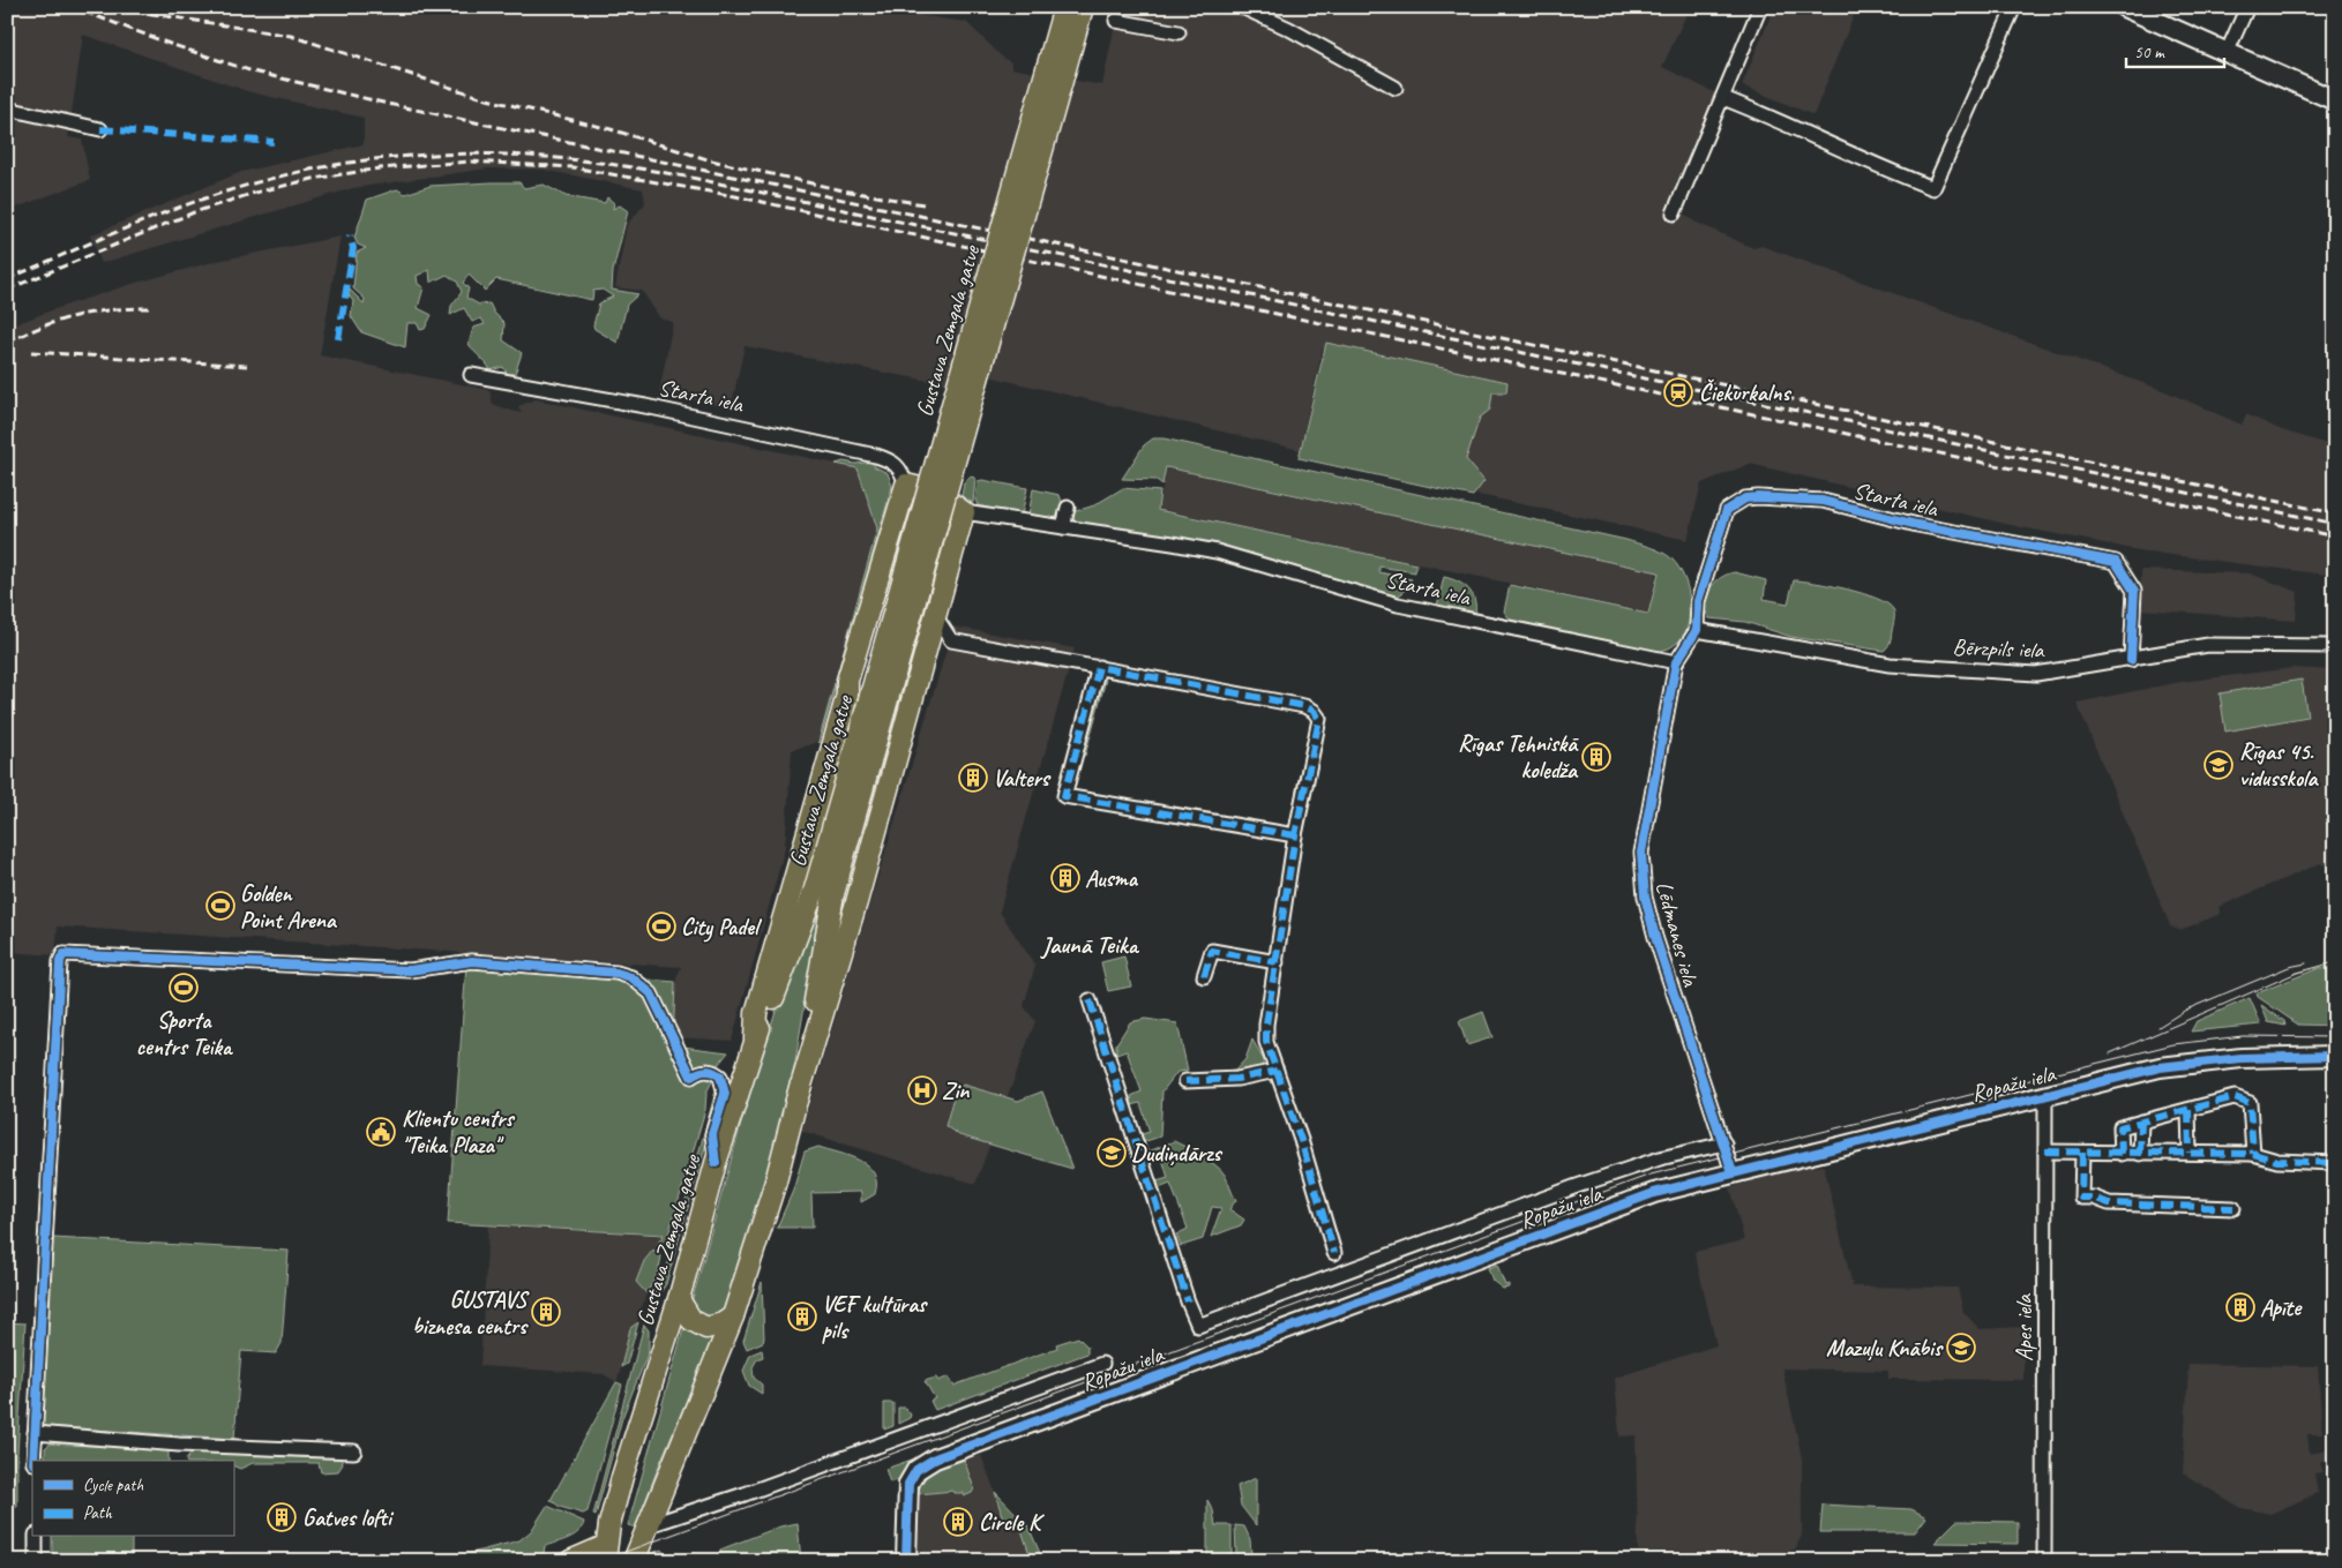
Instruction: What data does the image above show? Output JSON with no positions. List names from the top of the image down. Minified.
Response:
{"streets":{"main road":["Gustava Zemgala gatve"],"street":["Starta iela","Bērzpils iela","Lēdmanes iela","Ropažu iela","Apes iela"]},"crossings":[["Gustava Zemgala gatve","Ropažu iela"],["Starta iela","Bērzpils iela"],["Starta iela","Lēdmanes iela"],["Lēdmanes iela","Ropažu iela"],["Ropažu iela","Apes iela"]],"districts":["Jaunā Teika"],"places":{"station":["Čiekurkalns"],"building":["Rīgas Tehniskā koledža","Valters","Ausma","Apīte","GUSTAVS biznesa centrs","VEF kultūras pils","Gatves lofti","Circle K"],"school or university":["Rīgas 45. vidusskola","Dudiņdārzs","Mazuļu Knābis"],"sports":["Golden Point Arena","City Padel","Sporta centrs Teika"],"hospital":["Zin"],"public building":["Klientu centrs \"Teika Plaza\""]},"legend":["Cycle path","Path"],"scale_bar":"50 m"}
